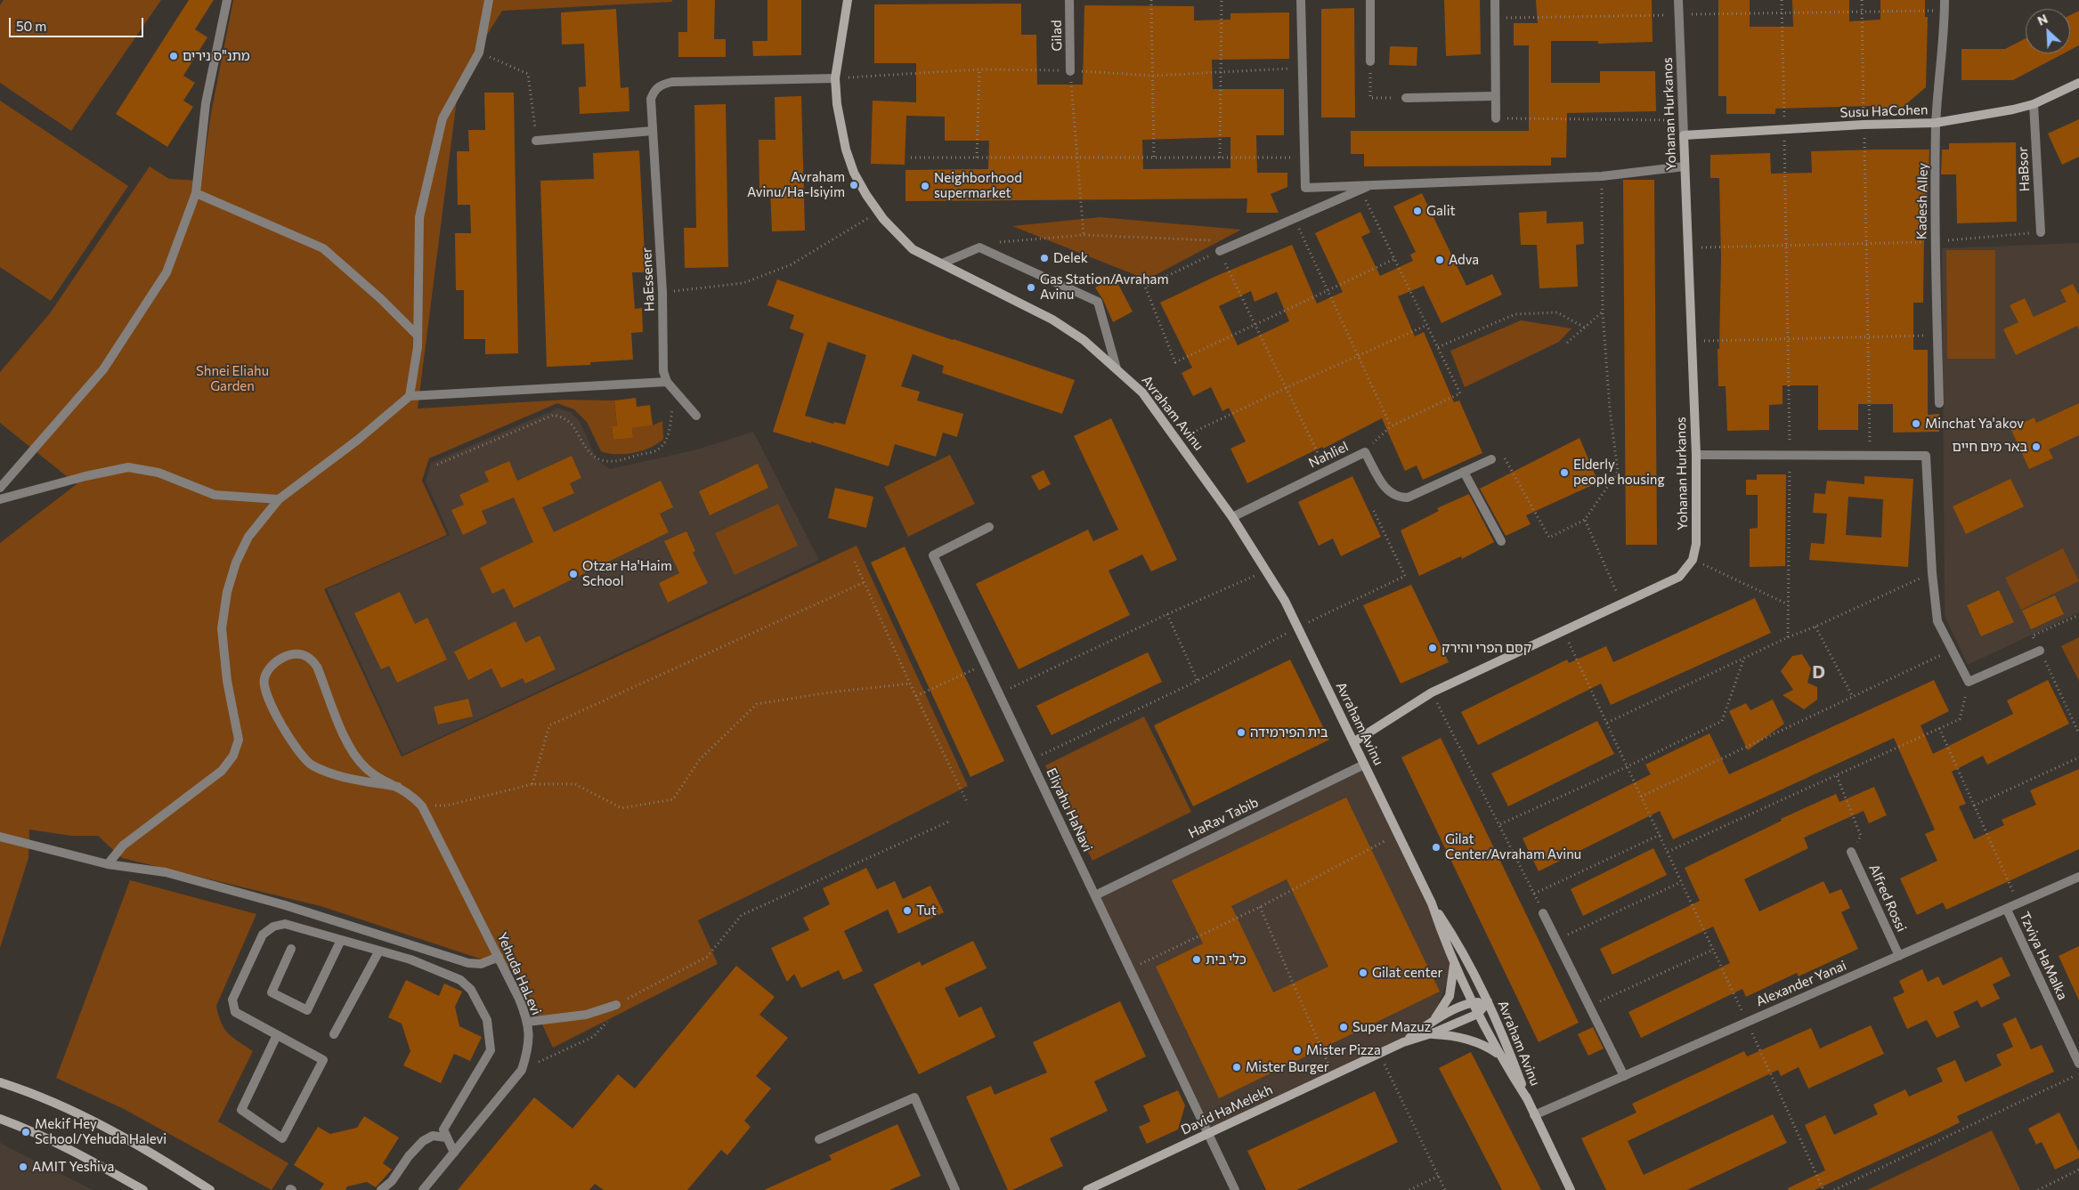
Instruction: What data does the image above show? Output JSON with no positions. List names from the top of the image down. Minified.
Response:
{"streets":{"street":["Gilad","Susu HaCohen","Yohanan Hurkanos","HaBsor","Kadesh Alley","HaEssener","Avraham Avinu","Nahliel","Eliyahu HaNavi","HaRav Tabib","Alfred Rossi","Tzviya HaMalka","Yehuda HaLevi","Alexander Yanai","David HaMelekh"]},"crossings":[["Susu HaCohen","Yohanan Hurkanos"],["Susu HaCohen","HaBsor"],["Susu HaCohen","Kadesh Alley"],["Yohanan Hurkanos","Avraham Avinu"],["HaEssener","Avraham Avinu"],["Avraham Avinu","Nahliel"],["Avraham Avinu","HaRav Tabib"],["Avraham Avinu","Alexander Yanai"],["Avraham Avinu","David HaMelekh"],["Eliyahu HaNavi","HaRav Tabib"],["Eliyahu HaNavi","David HaMelekh"],["Alfred Rossi","Alexander Yanai"],["Tzviya HaMalka","Alexander Yanai"]],"districts":["D"],"parks":["Shnei Eliahu Garden"],"places":["מתנ\"ס נירים","Avraham Avinu/Ha-Isiyim","Neighborhood supermarket","Galit","Delek","Adva","Gas Station/Avraham Avinu","Minchat Ya'akov","באר מים חיים","Elderly people housing","Otzar Ha'Haim School","קסם הפרי והירק","בית הפירמידה","Gilat Center/Avraham Avinu","Tut","כלי בית","Gilat center","Super Mazuz","Mister Pizza","Mister Burger","Mekif Hey School/Yehuda Halevi","AMIT Yeshiva"],"scale_bar":"50 m","north":"top left"}
